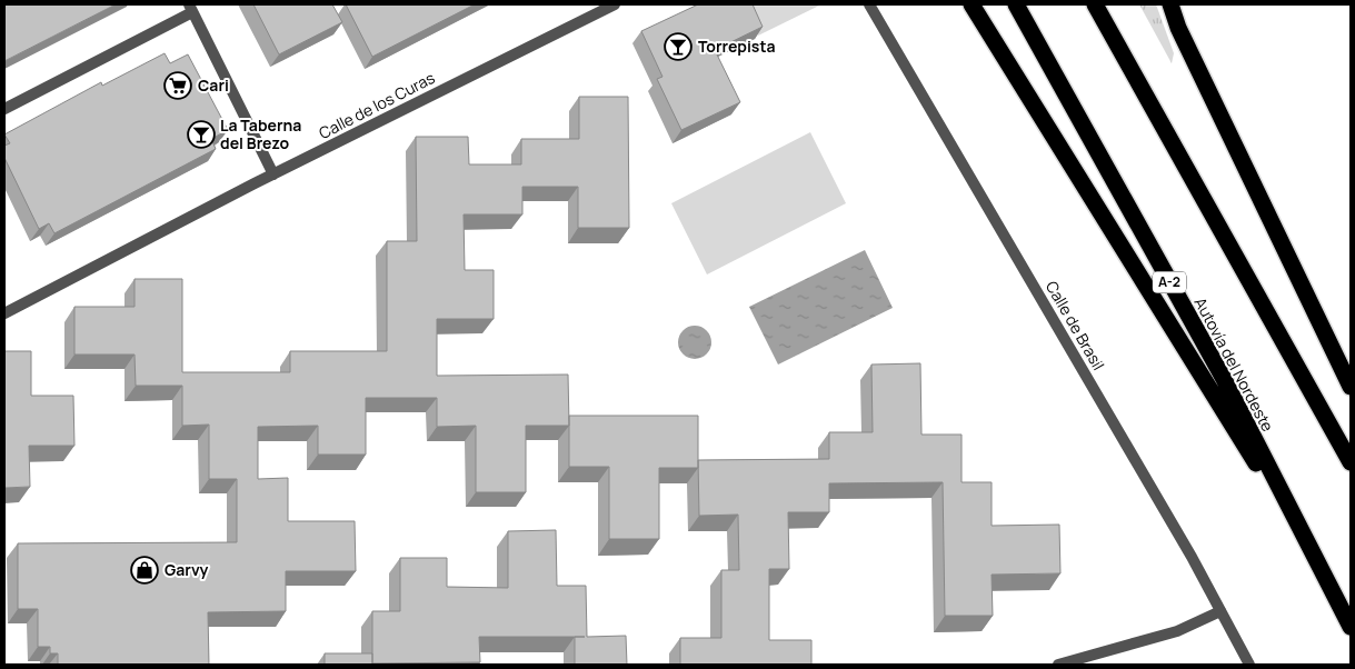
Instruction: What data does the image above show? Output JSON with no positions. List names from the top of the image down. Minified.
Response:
{"streets":{"highway":["A-2","Autovía del Nordeste"],"street":["Calle de los Curas","Calle de Brasil"]},"places":{"bar":["Torrepista","La Taberna del Brezo"],"supermarket":["Cari"],"shop":["Garvy"]}}
